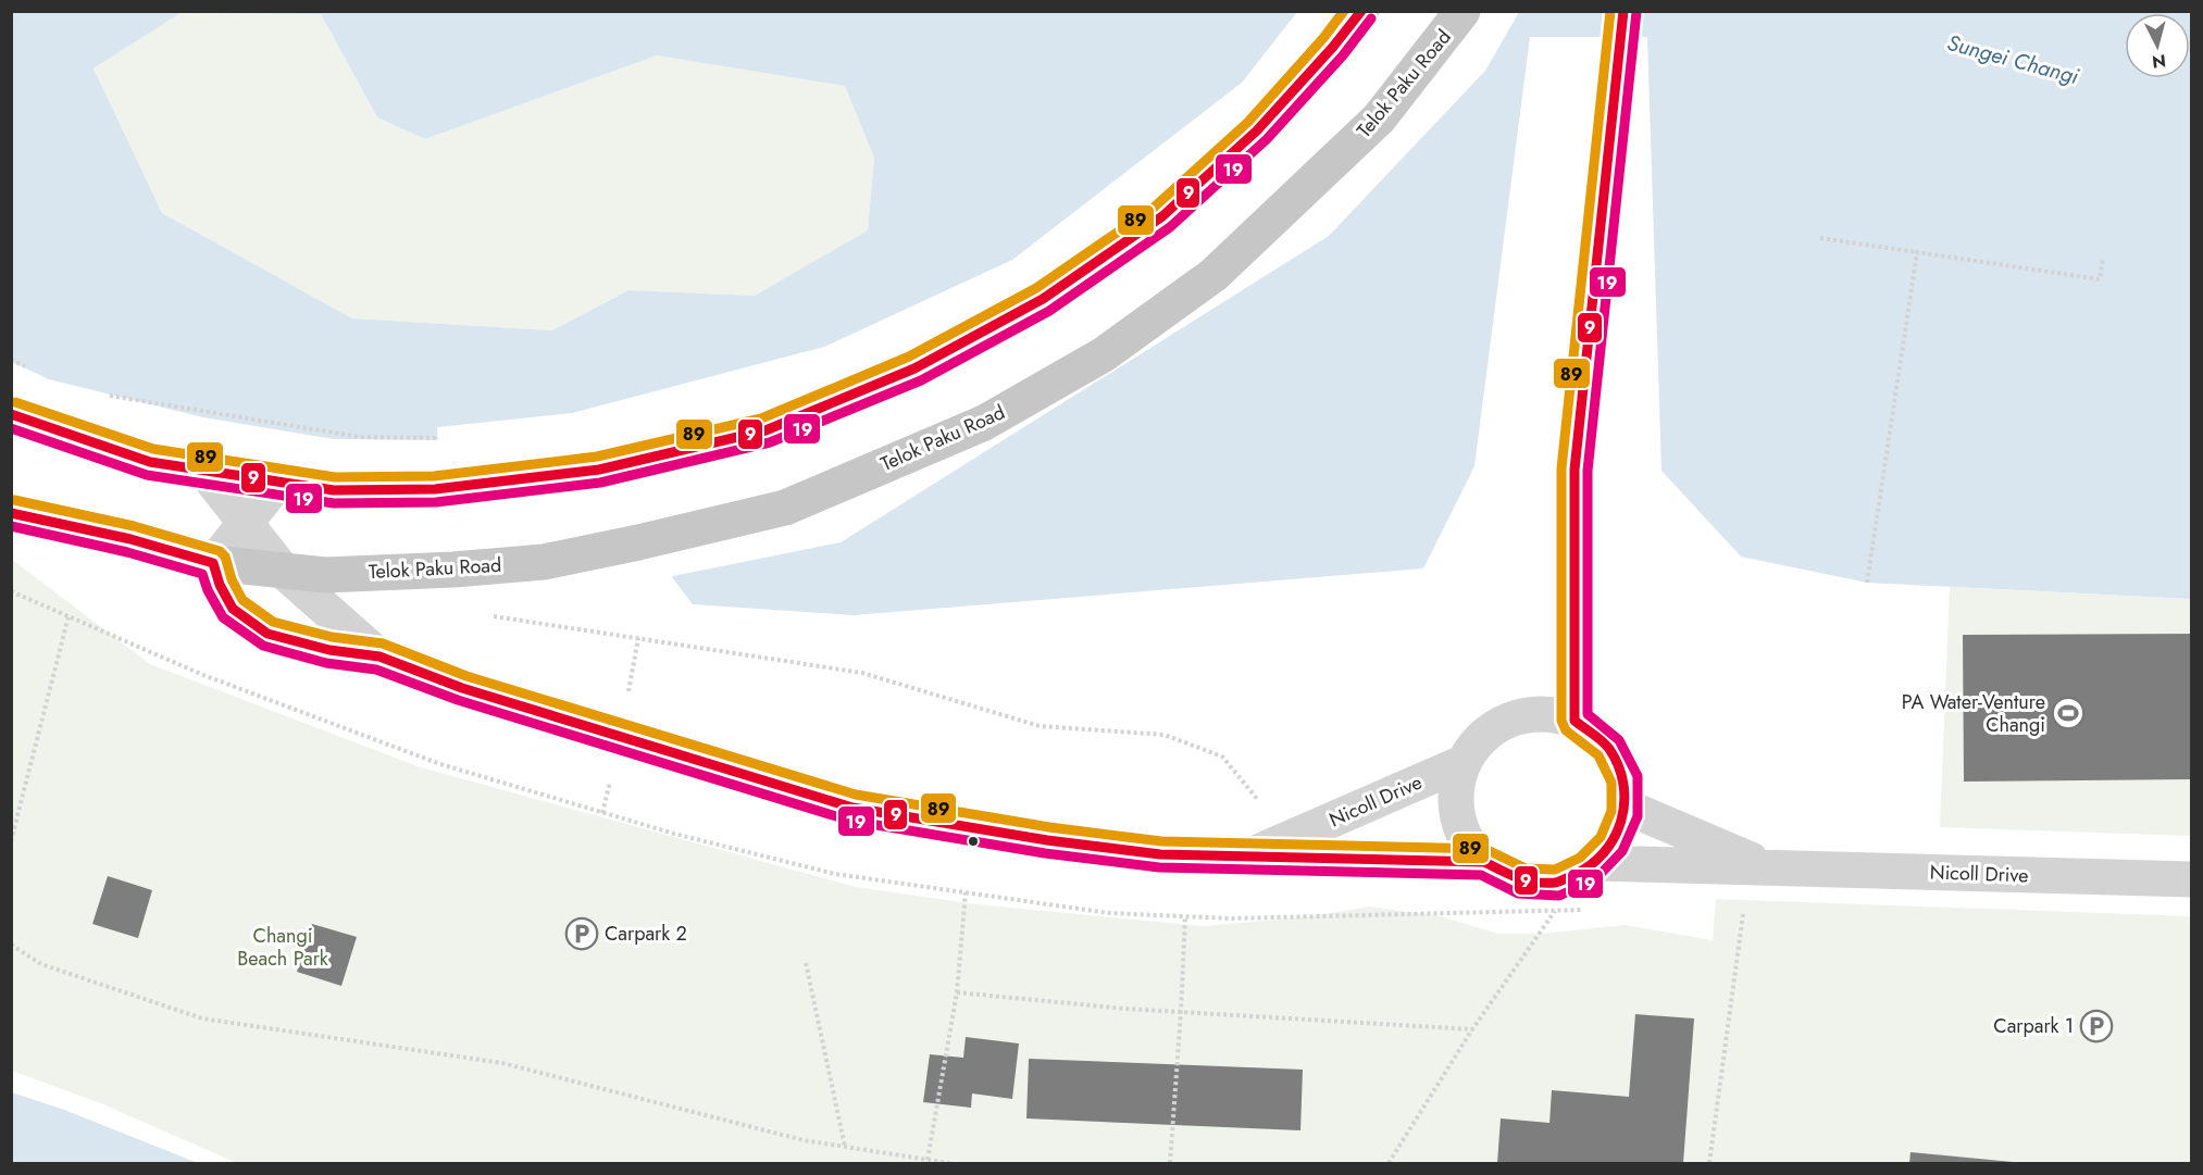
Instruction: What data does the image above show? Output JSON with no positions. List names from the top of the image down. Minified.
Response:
{"streets":{"main road":["Telok Paku Road"],"street":["Nicoll Drive"]},"crossings":[["Telok Paku Road","Nicoll Drive"]],"water":["Sungei Changi"],"parks":["Changi Beach Park"],"places":{"sports":["PA Water-Venture Changi"],"parking":["Carpark 2","Carpark 1"]},"lines":["transit line 9","transit line 89","transit line 19"],"north":"bottom"}
